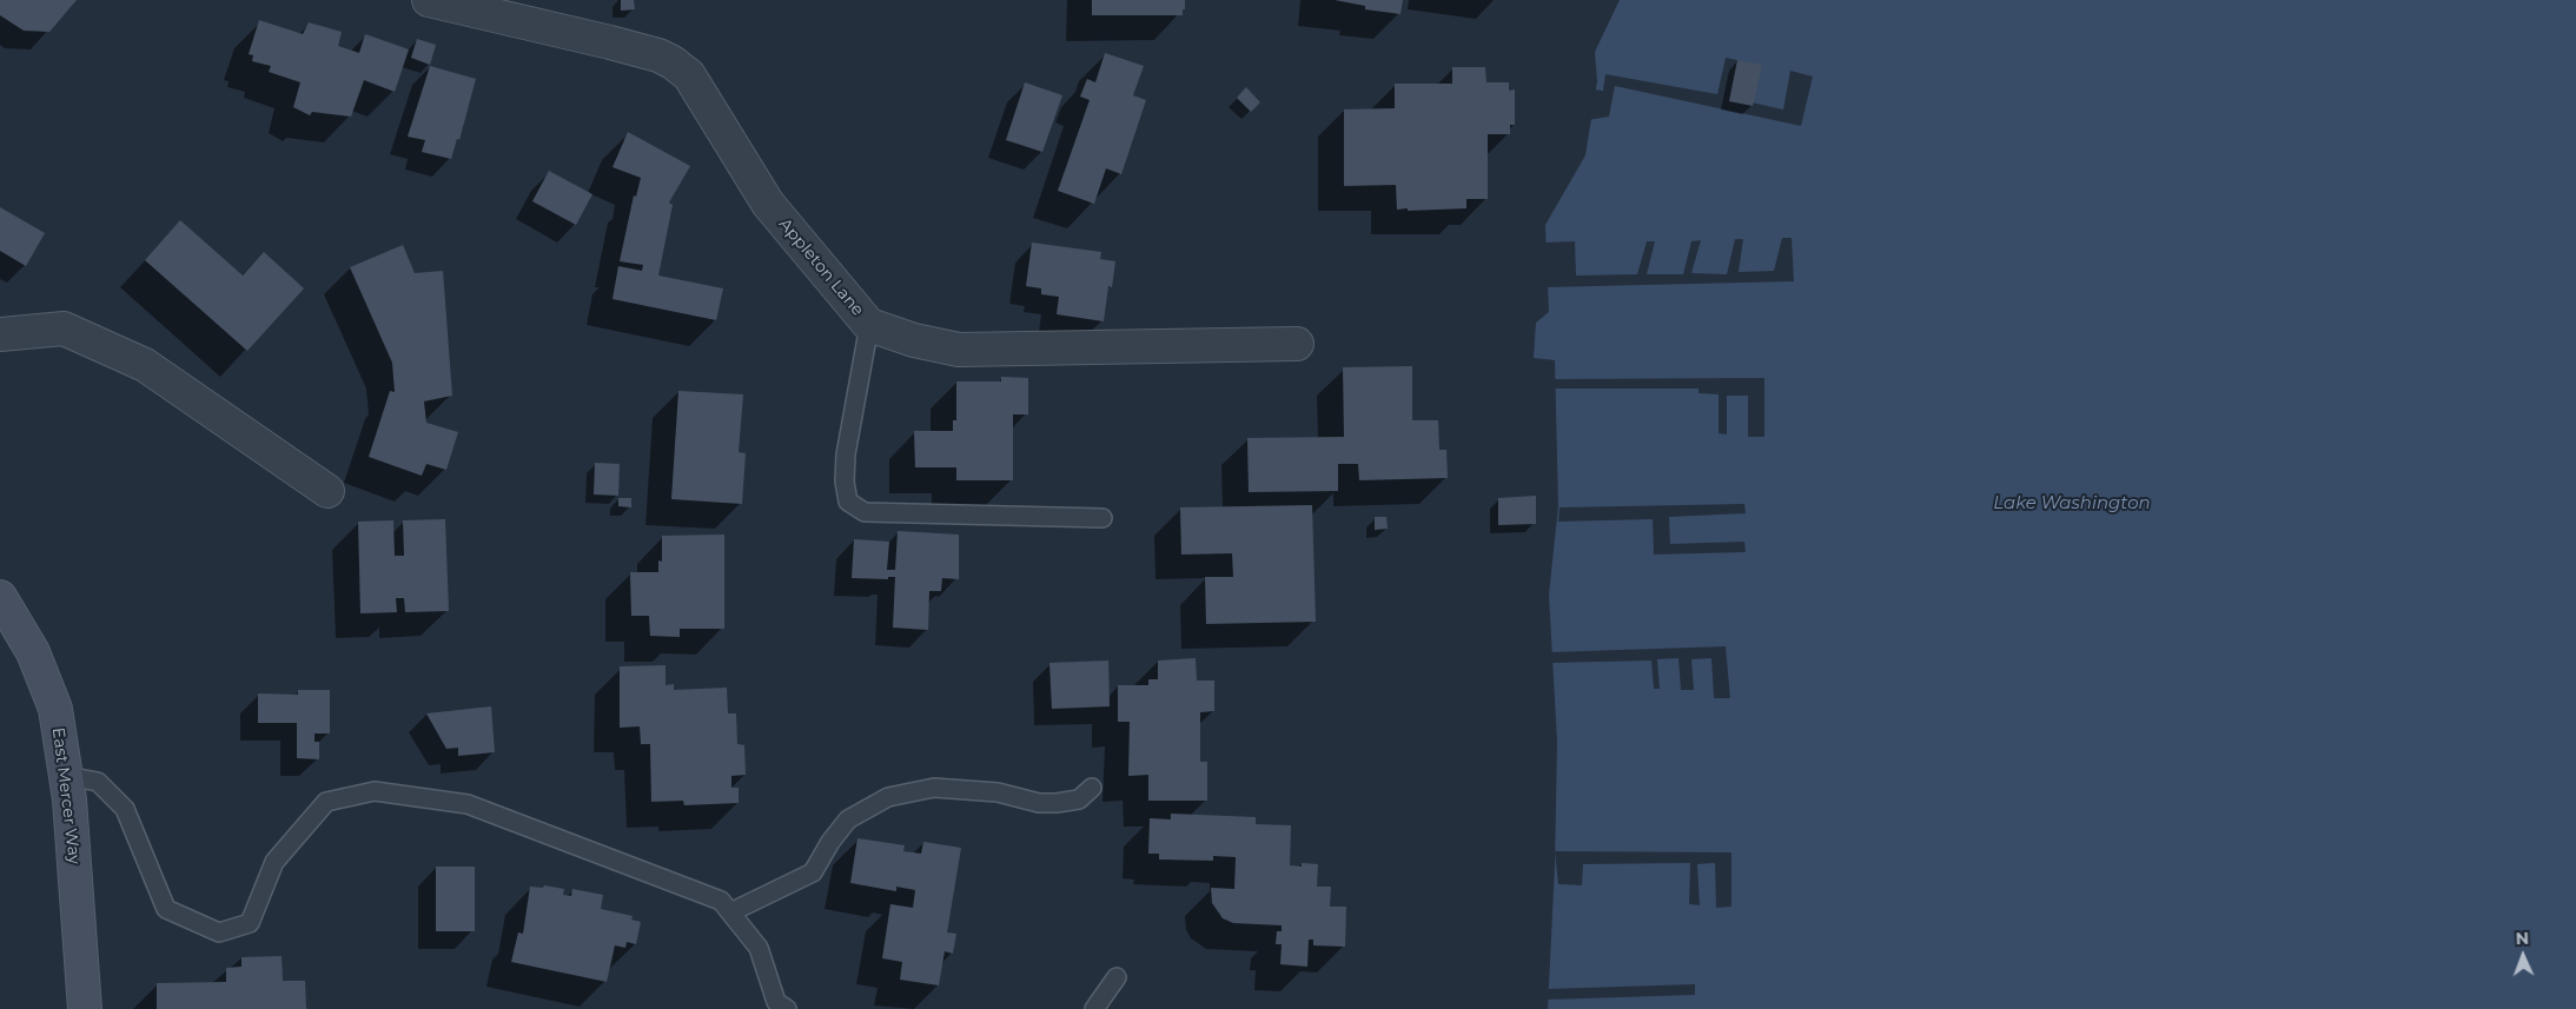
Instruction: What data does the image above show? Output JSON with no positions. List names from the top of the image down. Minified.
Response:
{"streets":{"street":["Appleton Lane","East Mercer Way"]},"water":["Lake Washington"],"north":"top"}
